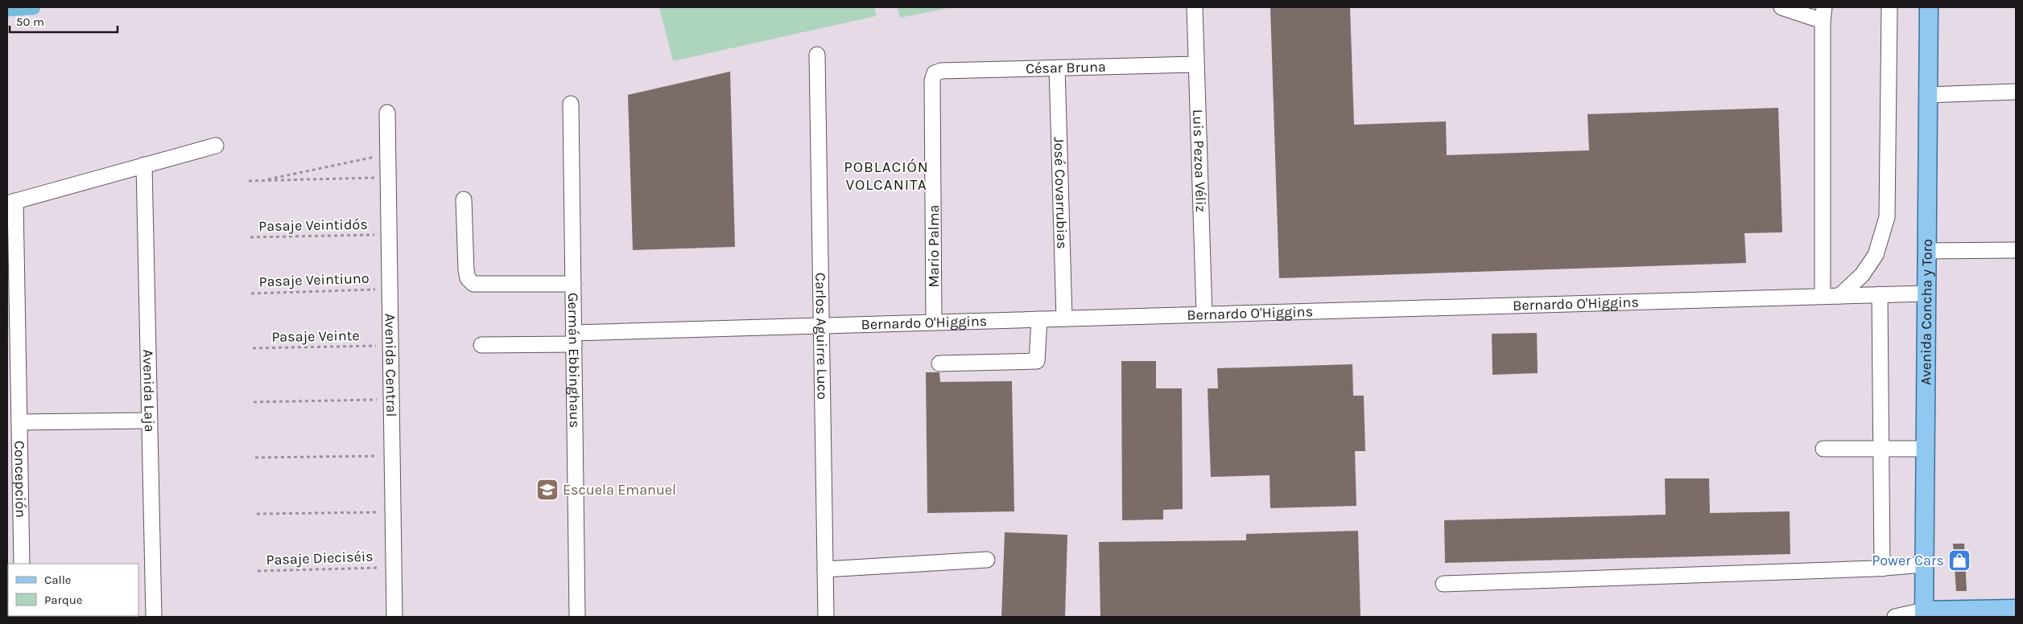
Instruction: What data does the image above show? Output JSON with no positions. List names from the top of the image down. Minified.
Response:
{"streets":{"main road":["Avenida Concha y Toro"],"street":["César Bruna","Luis Pezoa Véliz","José Covarrubias","Mario Palma","Bernardo O'Higgins","Carlos Aguirre Luco","Germán Ebbinghaus","Avenida Central","Avenida Laja","Concepción"],"path":["Pasaje Veintidós","Pasaje Veintiuno","Pasaje Veinte","Pasaje Dieciséis"]},"crossings":[["César Bruna","Luis Pezoa Véliz"],["César Bruna","José Covarrubias"],["César Bruna","Mario Palma"],["Luis Pezoa Véliz","Bernardo O'Higgins"],["José Covarrubias","Bernardo O'Higgins"],["Mario Palma","Bernardo O'Higgins"],["Bernardo O'Higgins","Avenida Concha y Toro"],["Bernardo O'Higgins","Carlos Aguirre Luco"],["Bernardo O'Higgins","Germán Ebbinghaus"]],"districts":["POBLACIÓN VOLCANITA"],"places":{"school or university":["Escuela Emanuel"],"shop":["Power Cars"]},"legend":["Calle","Parque"],"scale_bar":"50 m"}
